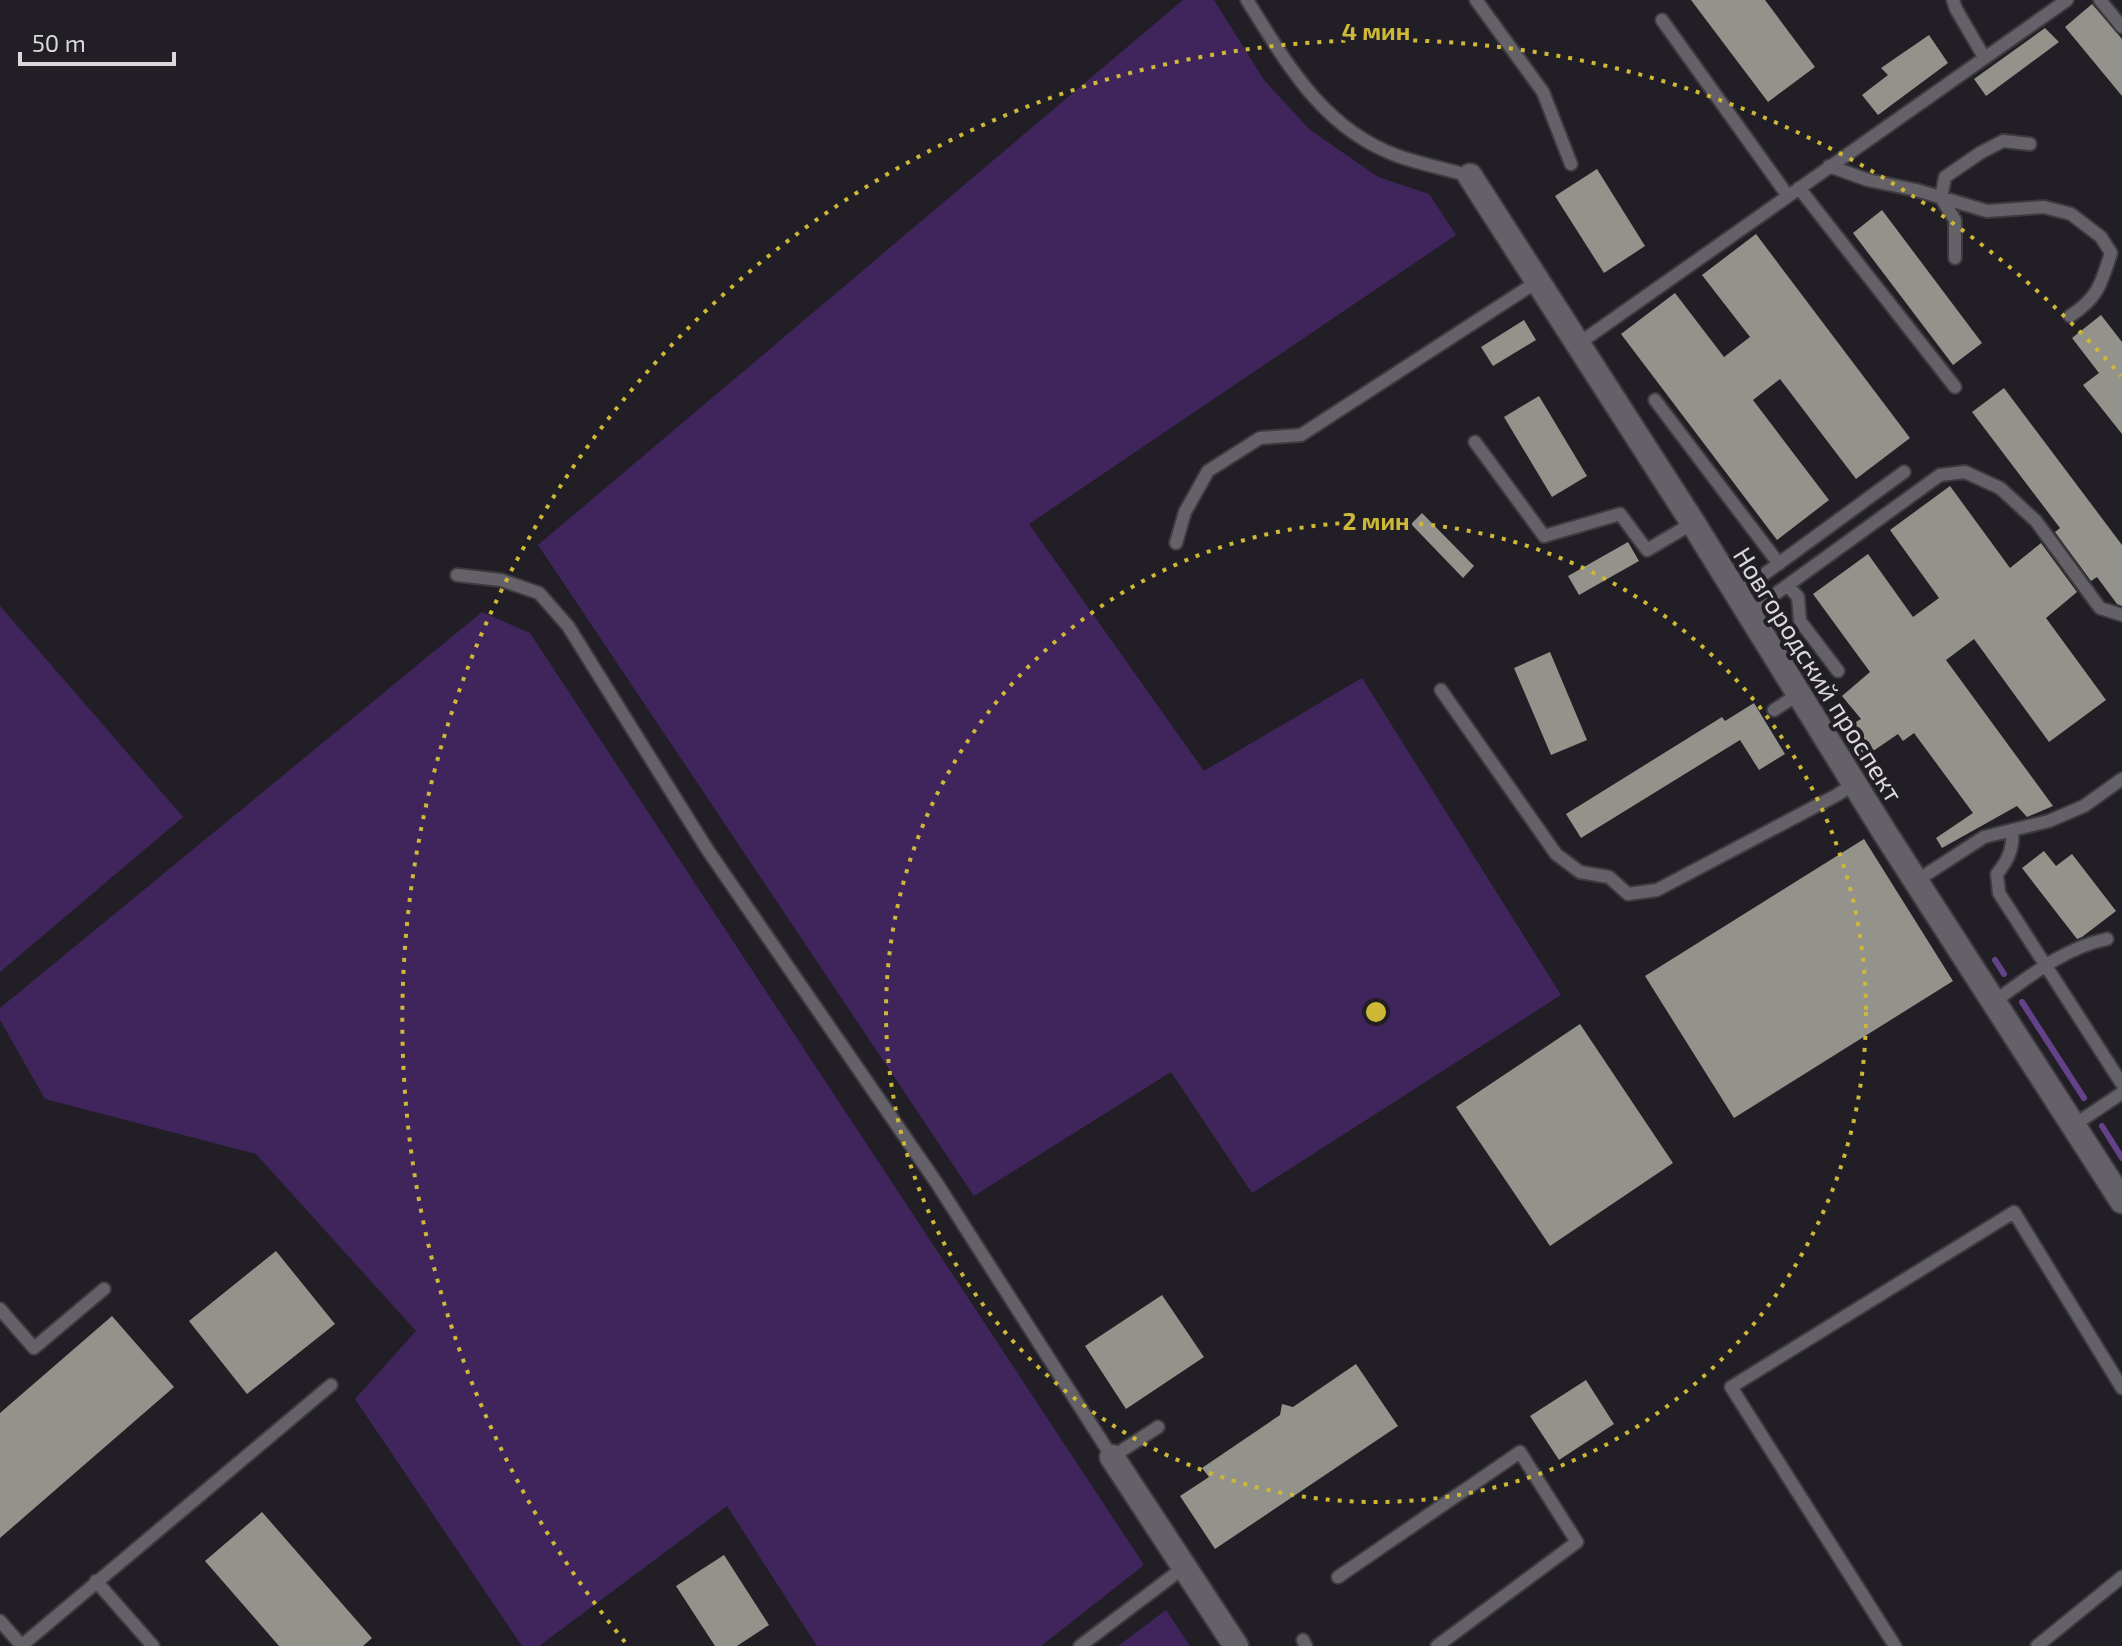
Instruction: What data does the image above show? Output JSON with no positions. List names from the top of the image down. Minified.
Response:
{"streets":{"street":["Новгородский проспект"]},"scale_bar":"50 m","rings":["4 мин","2 мин"]}
